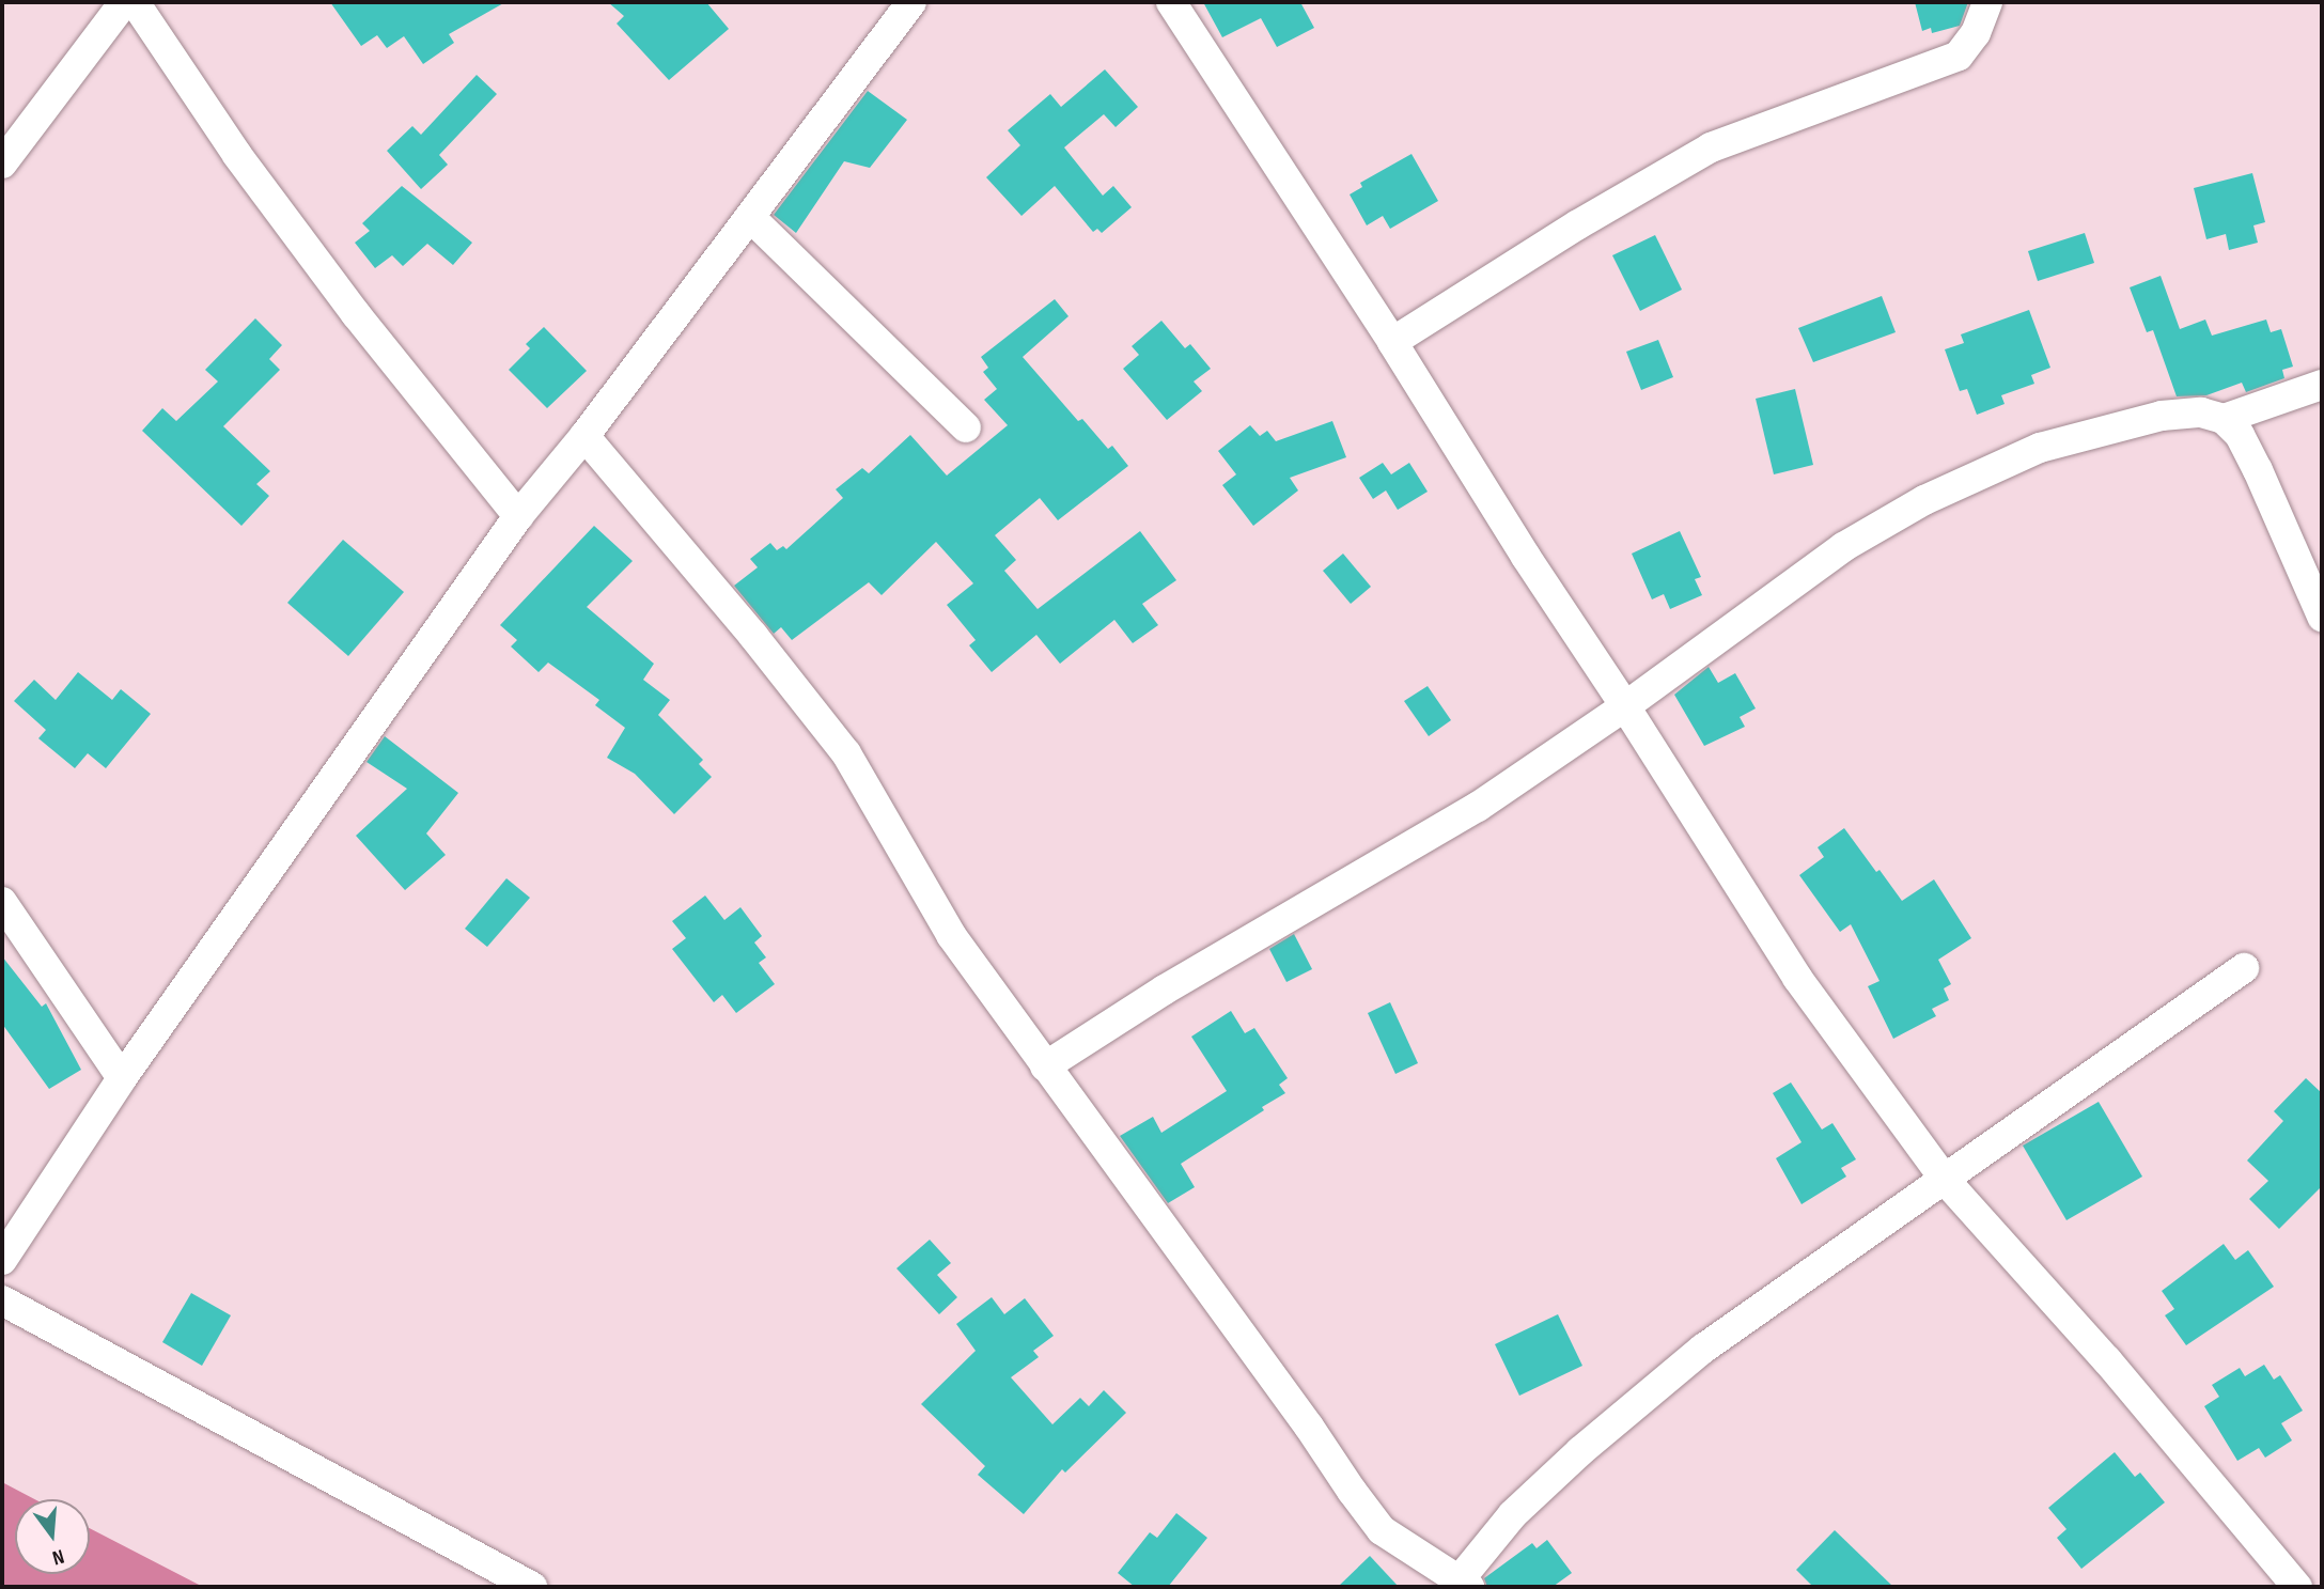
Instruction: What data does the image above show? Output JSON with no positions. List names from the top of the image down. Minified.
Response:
{"north":"bottom"}
